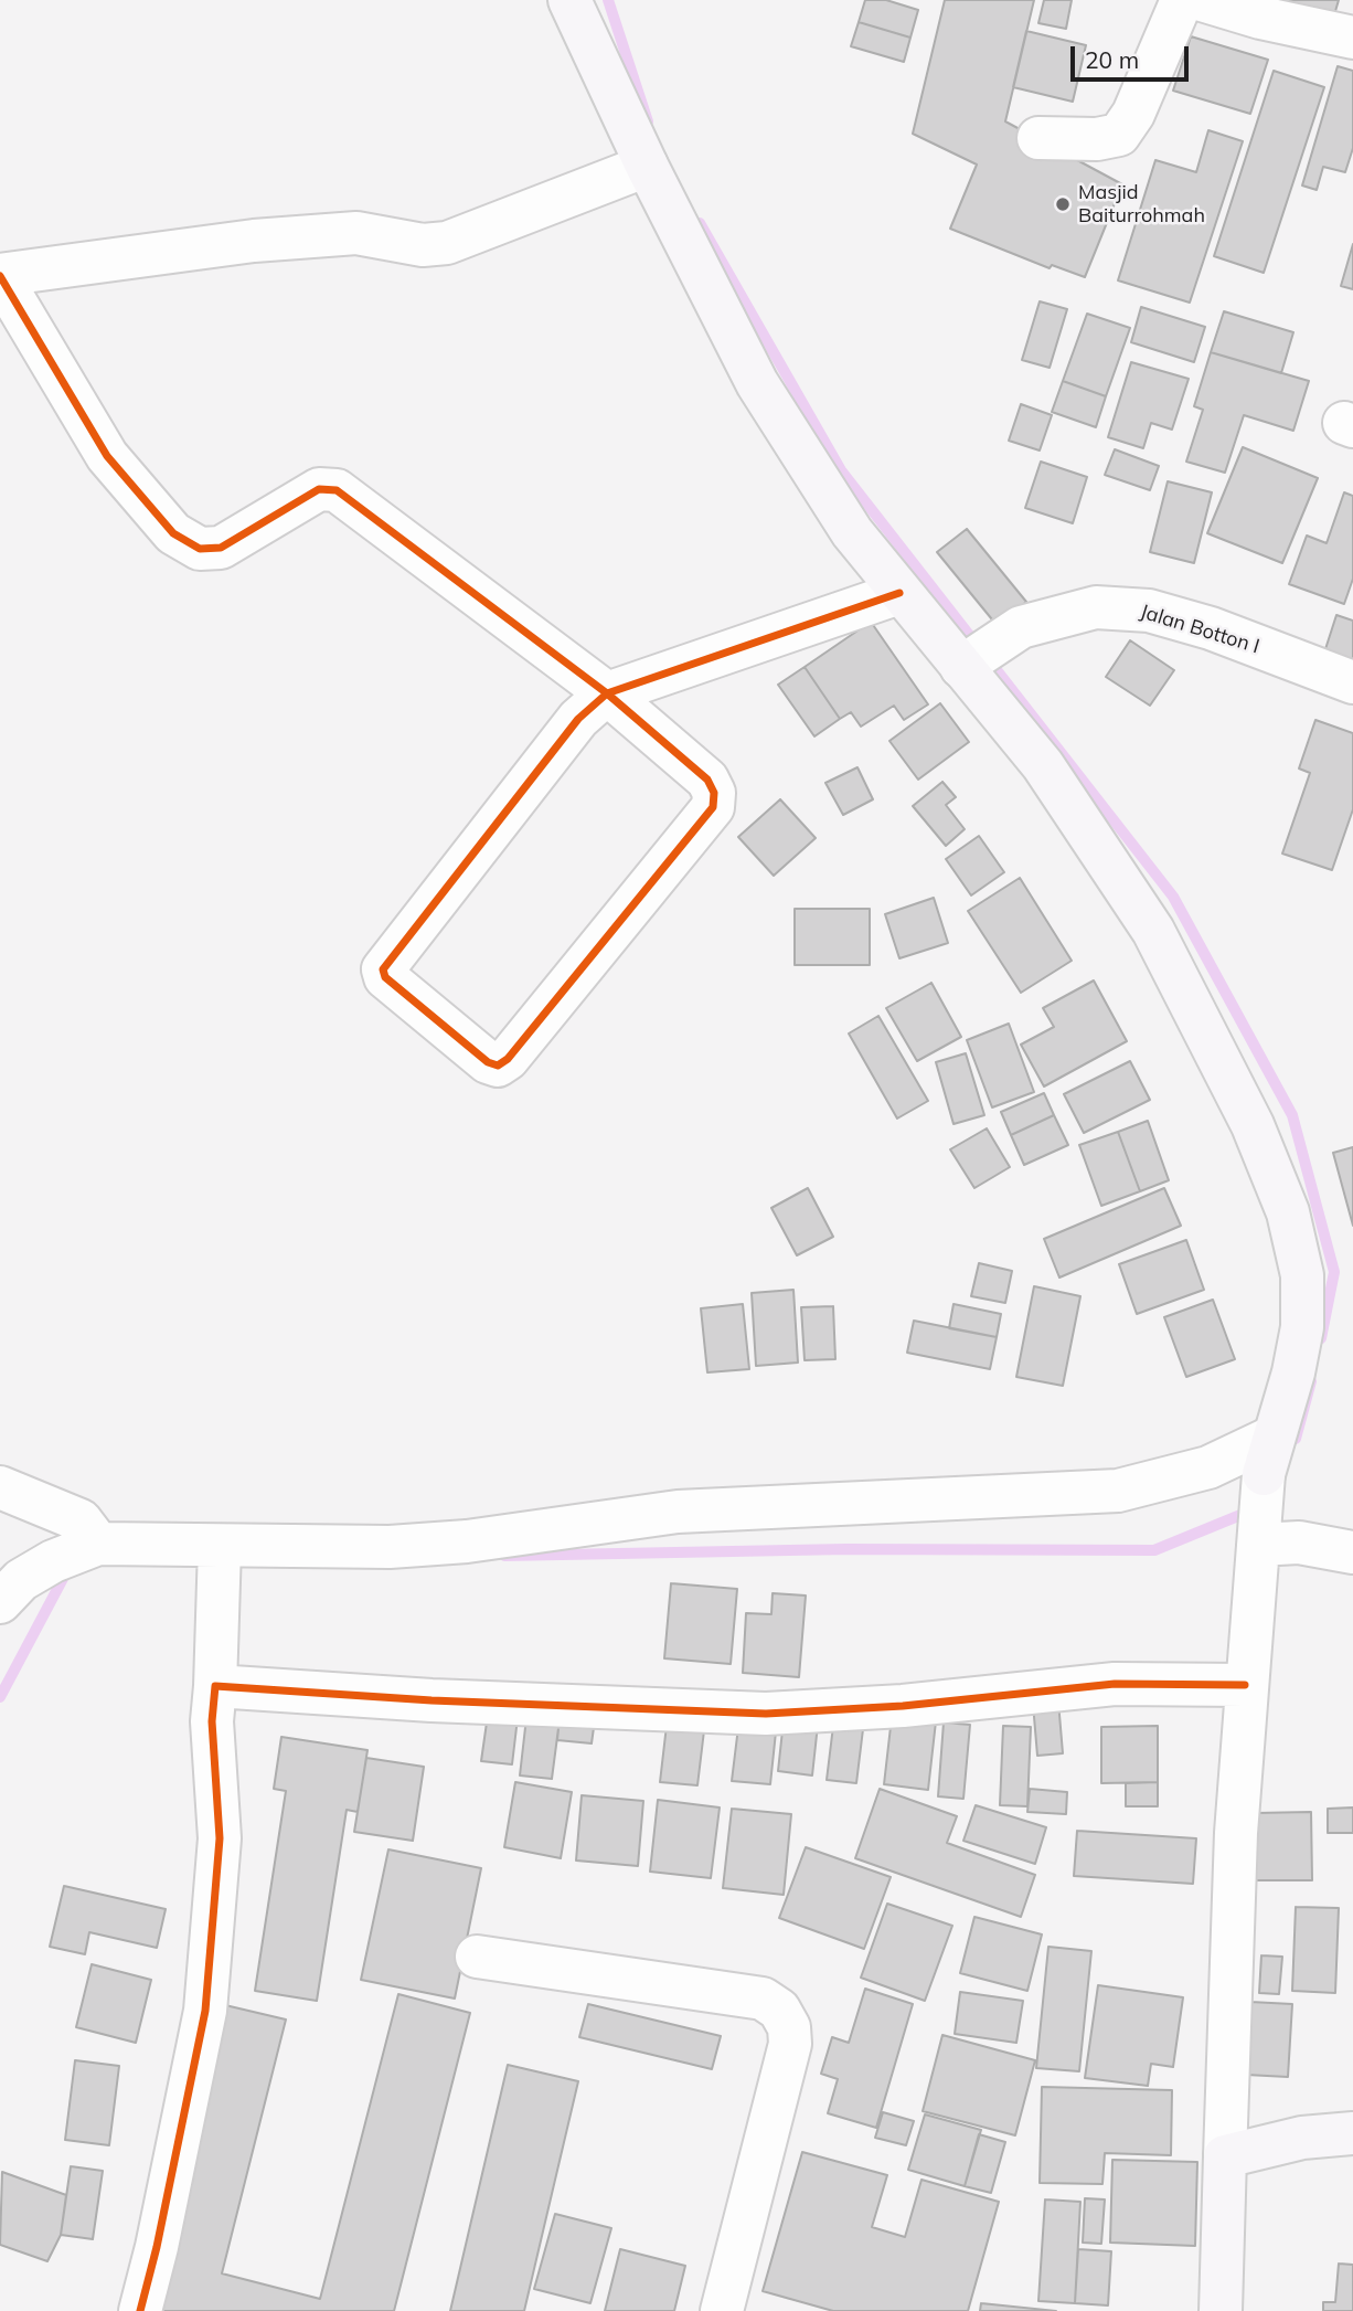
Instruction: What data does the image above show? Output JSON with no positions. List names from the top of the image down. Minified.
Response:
{"streets":{"street":["Jalan Botton I"]},"places":["Masjid Baiturrohmah"],"scale_bar":"20 m"}
